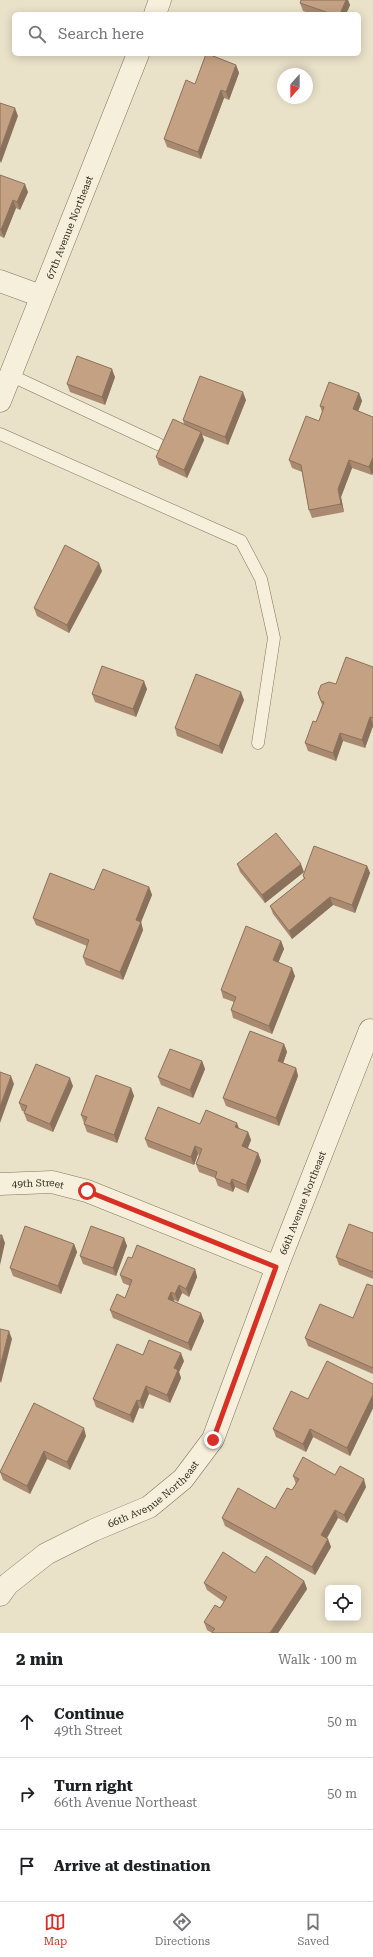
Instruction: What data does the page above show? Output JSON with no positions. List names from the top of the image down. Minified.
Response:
{"streets":{"street":["67th Avenue Northeast","49th Street","66th Avenue Northeast"]},"crossings":[["49th Street","66th Avenue Northeast"]],"north":"bottom","page":{"search":"Search here","heading":["2 min","Walk · 100 m"],"list":[["Continue","49th Street","50 m"],["Turn right","66th Avenue Northeast","50 m"],"Arrive at destination"],"nav":["Map","Directions","Saved"]}}
